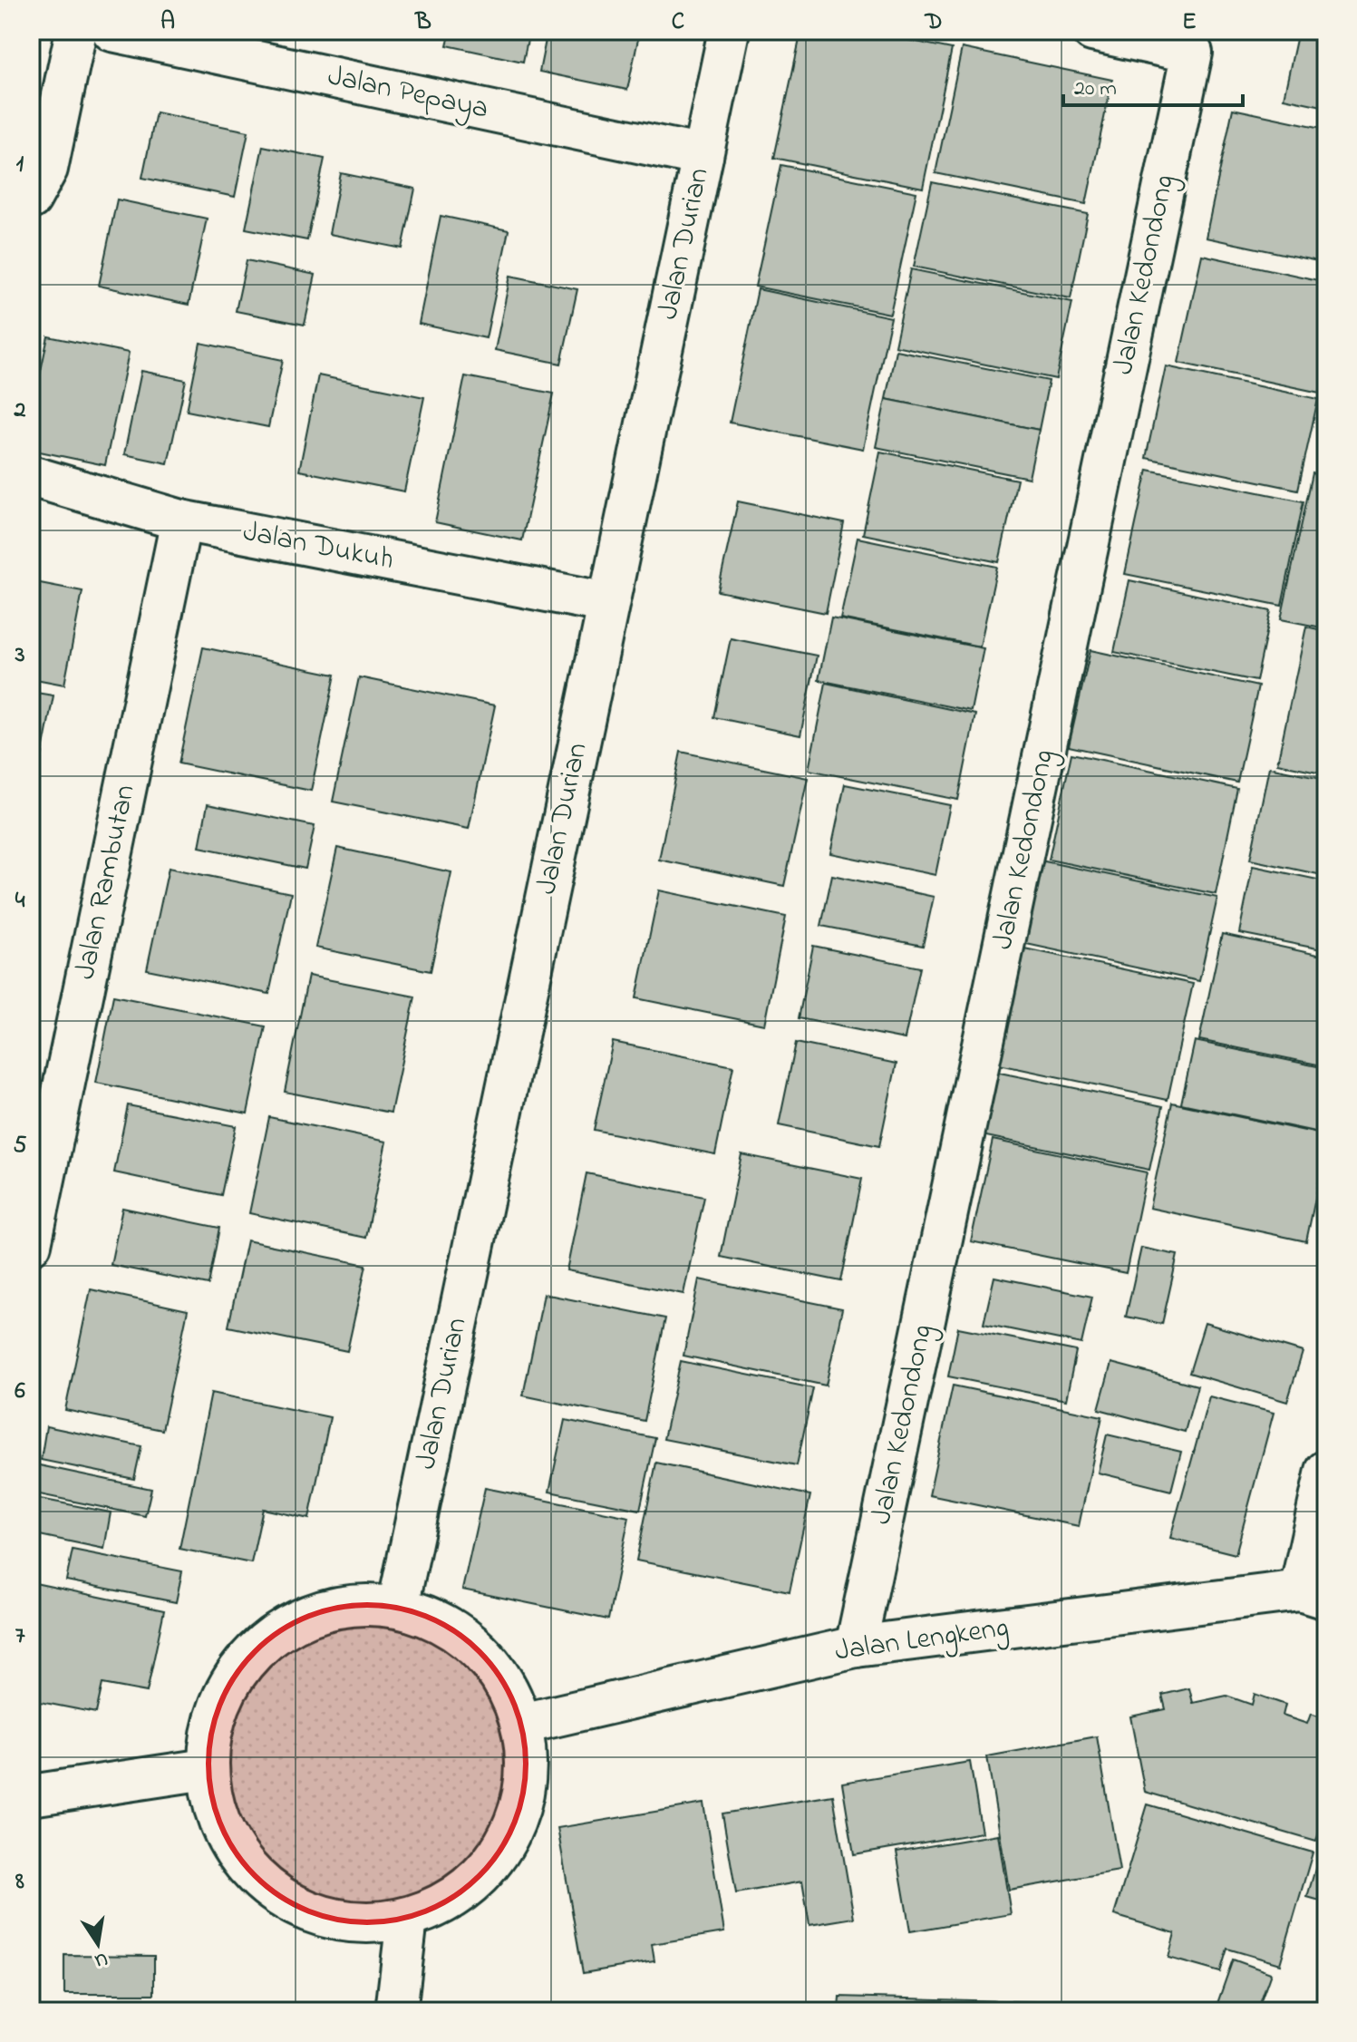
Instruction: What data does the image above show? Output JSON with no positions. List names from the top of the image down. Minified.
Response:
{"streets":{"street":["Jalan Pepaya","Jalan Durian","Jalan Kedondong","Jalan Dukuh","Jalan Rambutan","Jalan Lengkeng"]},"crossings":[["Jalan Pepaya","Jalan Durian"],["Jalan Durian","Jalan Dukuh"],["Jalan Kedondong","Jalan Lengkeng"],["Jalan Dukuh","Jalan Rambutan"]],"scale_bar":"20 m","north":"bottom","grid":{"columns":["A","B","C","D","E"],"rows":["1","2","3","4","5","6","7","8"]}}
